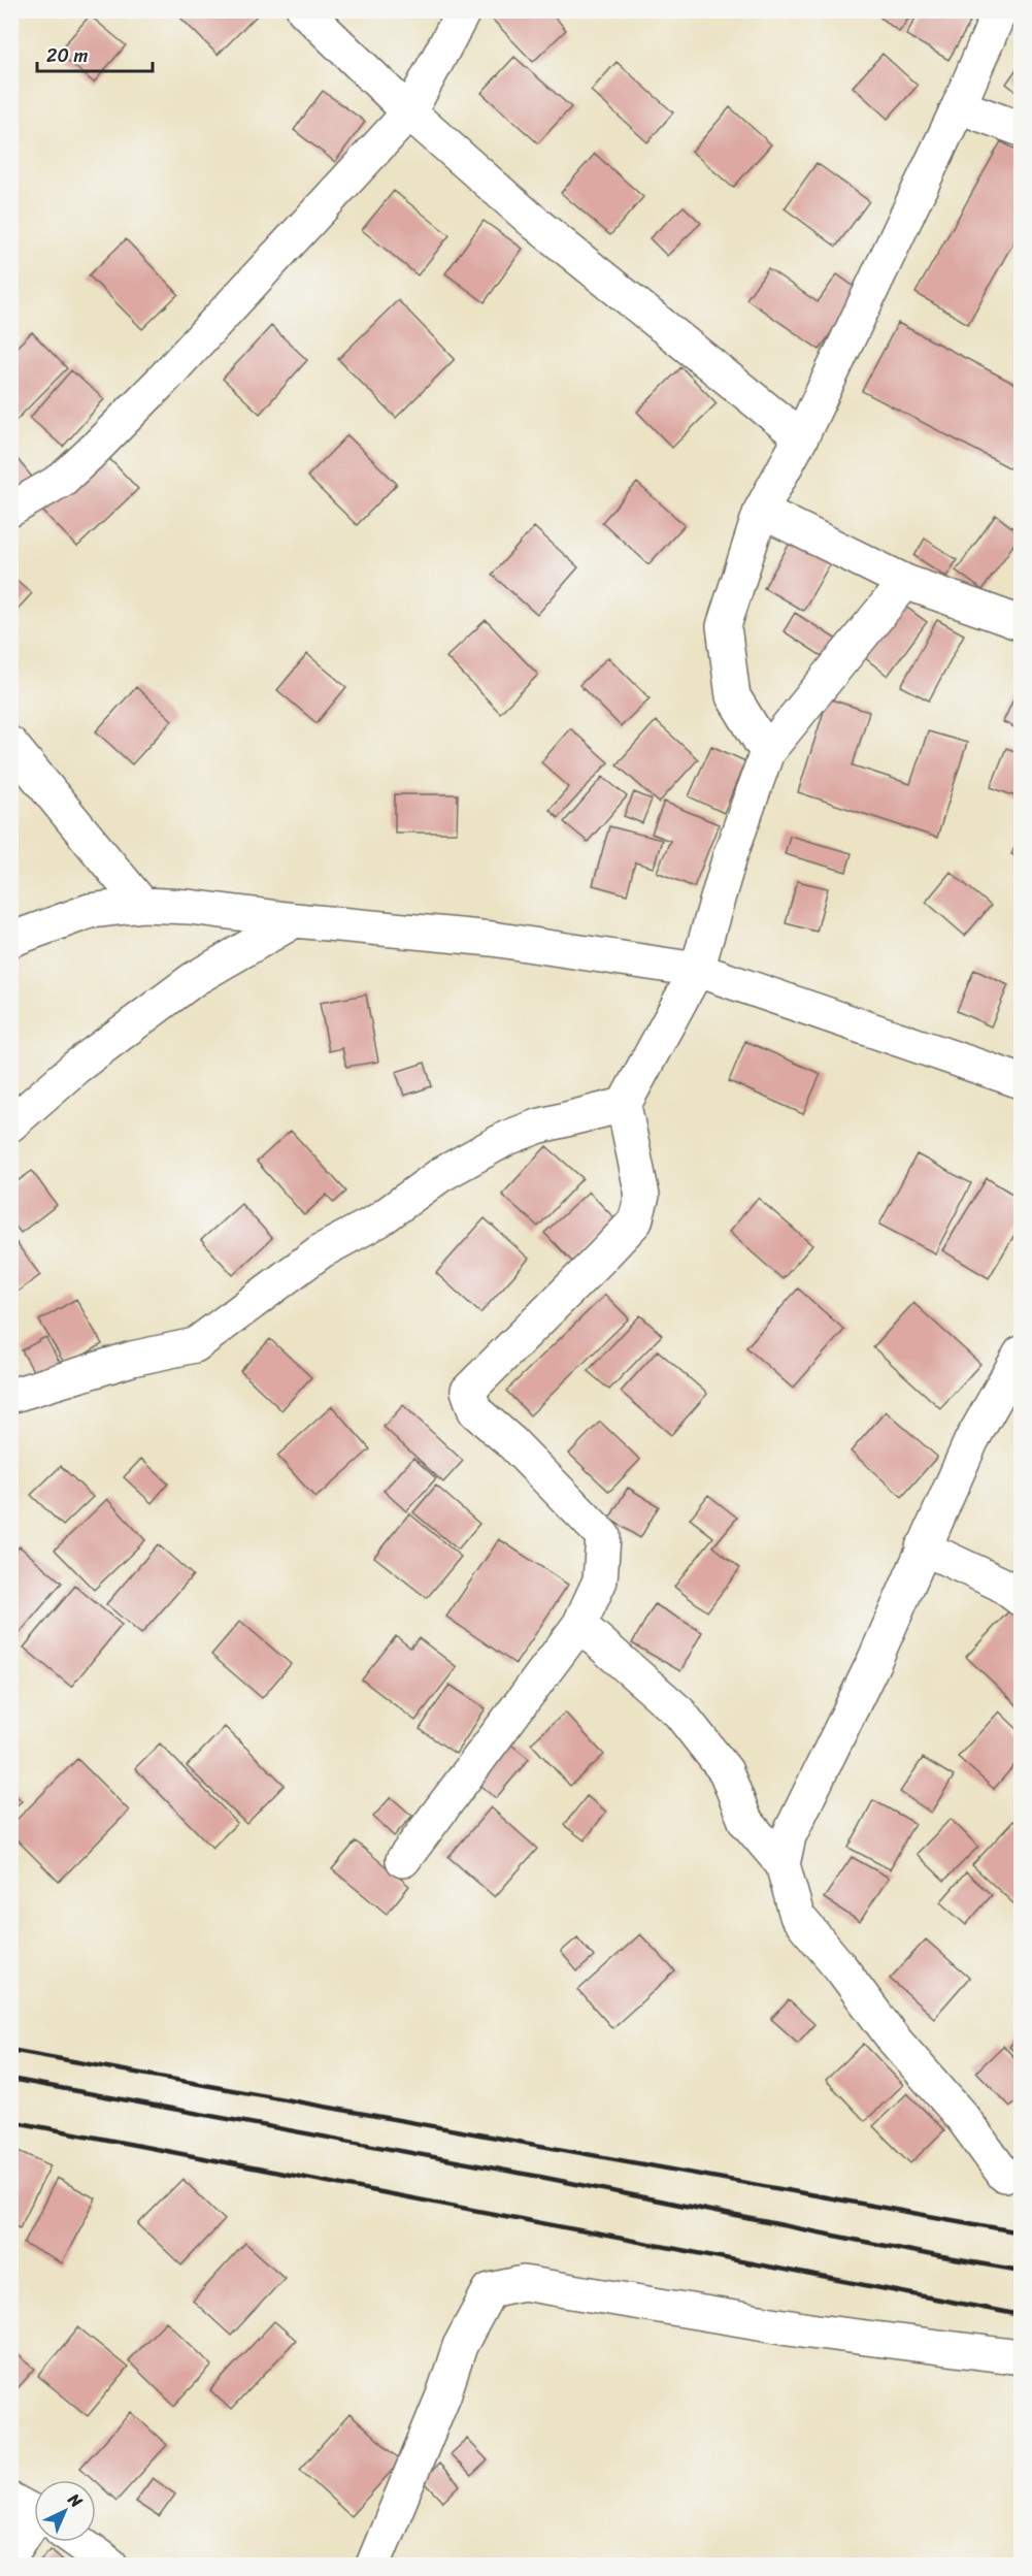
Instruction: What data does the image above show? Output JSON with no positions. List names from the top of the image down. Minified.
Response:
{"scale_bar":"20 m","north":"top right"}
